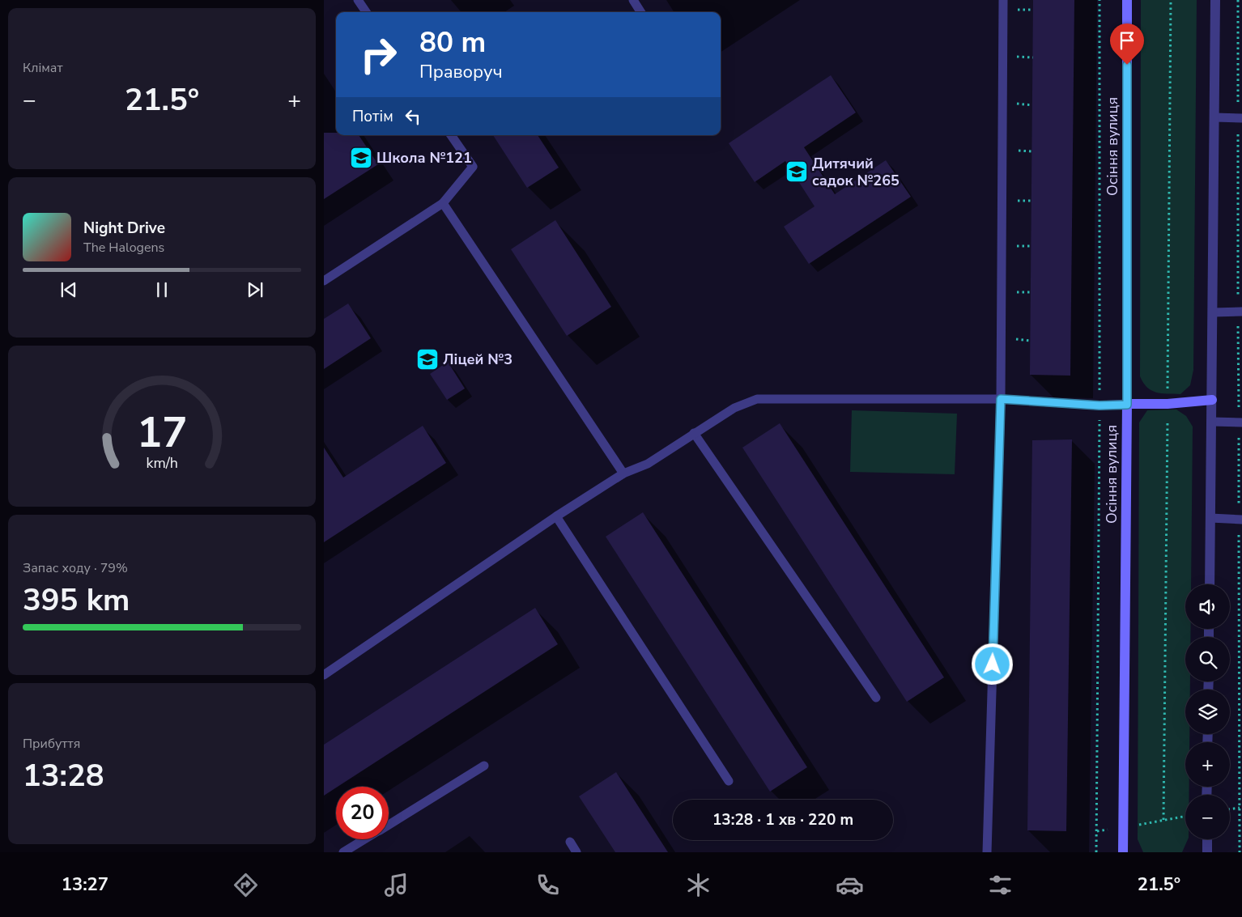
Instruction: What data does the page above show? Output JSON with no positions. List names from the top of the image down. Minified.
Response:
{"streets":{"street":["Осіння вулиця"]},"places":{"school or university":["Школа №121","Дитячий садок №265","Ліцей №3"]},"page":{"tile":["Клімат",["Запас ходу · 79%","395 km"],["Прибуття","13:28"]],"turn":["80 m","Праворуч"],"heat":["−","21.5°","+"],"then":"Потім","song":["Night Drive","The Halogens"],"map_buttons":["+","−"],"limit":"20","trip":"13:28 · 1 хв · 220 m","tabs":["13:27","21.5°"],"gauge":["17","km/h"]}}
